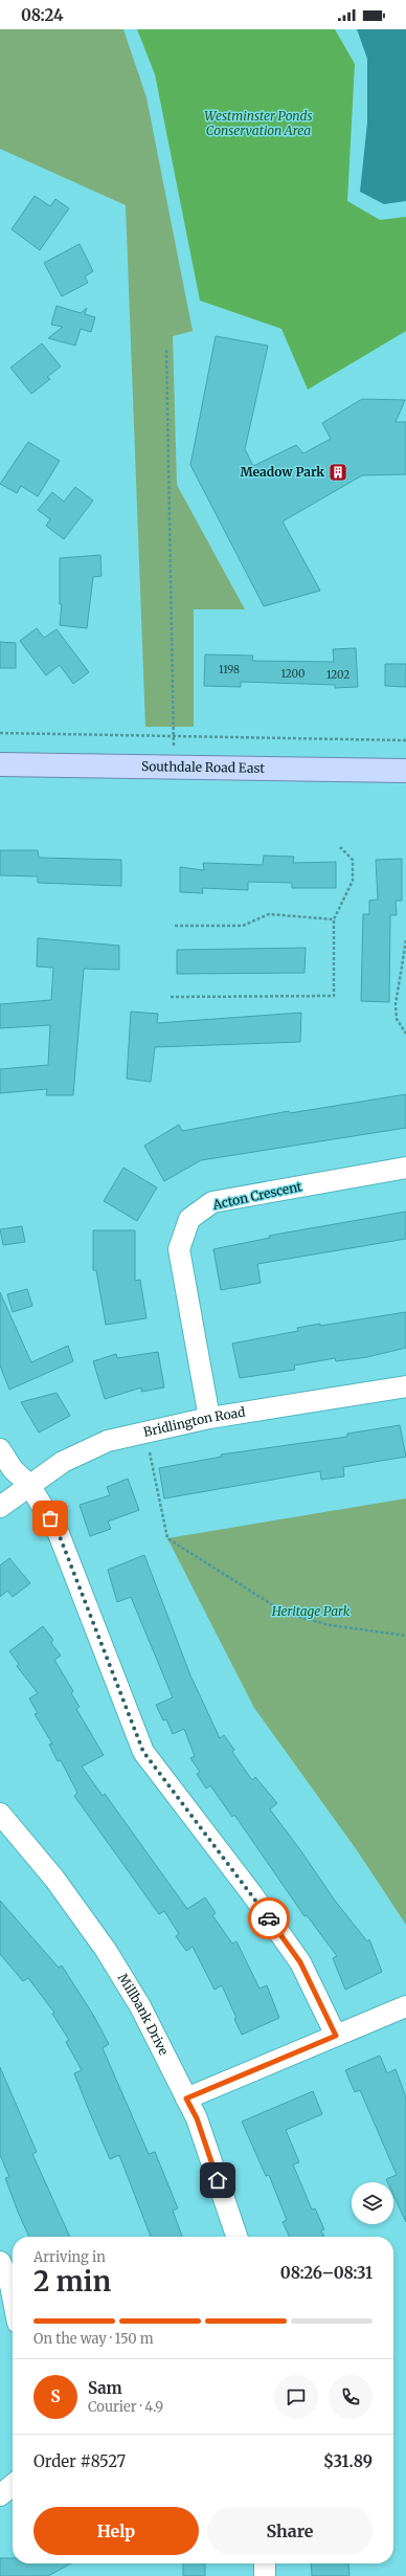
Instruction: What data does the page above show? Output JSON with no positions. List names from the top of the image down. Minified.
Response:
{"streets":{"main road":["Southdale Road East"],"street":["Acton Crescent","Bridlington Road","Millbank Drive"]},"crossings":[["Acton Crescent","Bridlington Road"]],"parks":["Westminster Ponds Conservation Area","Heritage Park"],"places":{"building":["Meadow Park"]},"house_numbers":["1198","1200","1202"],"page":{"status":"08:24","heading":["2 min","Arriving in","08:26–08:31"],"panel":["Sam","Courier · 4.9","Order #8527","$31.89"],"bar":"On the way · 150 m","round":"S","buttons":["Help","Share"]}}
